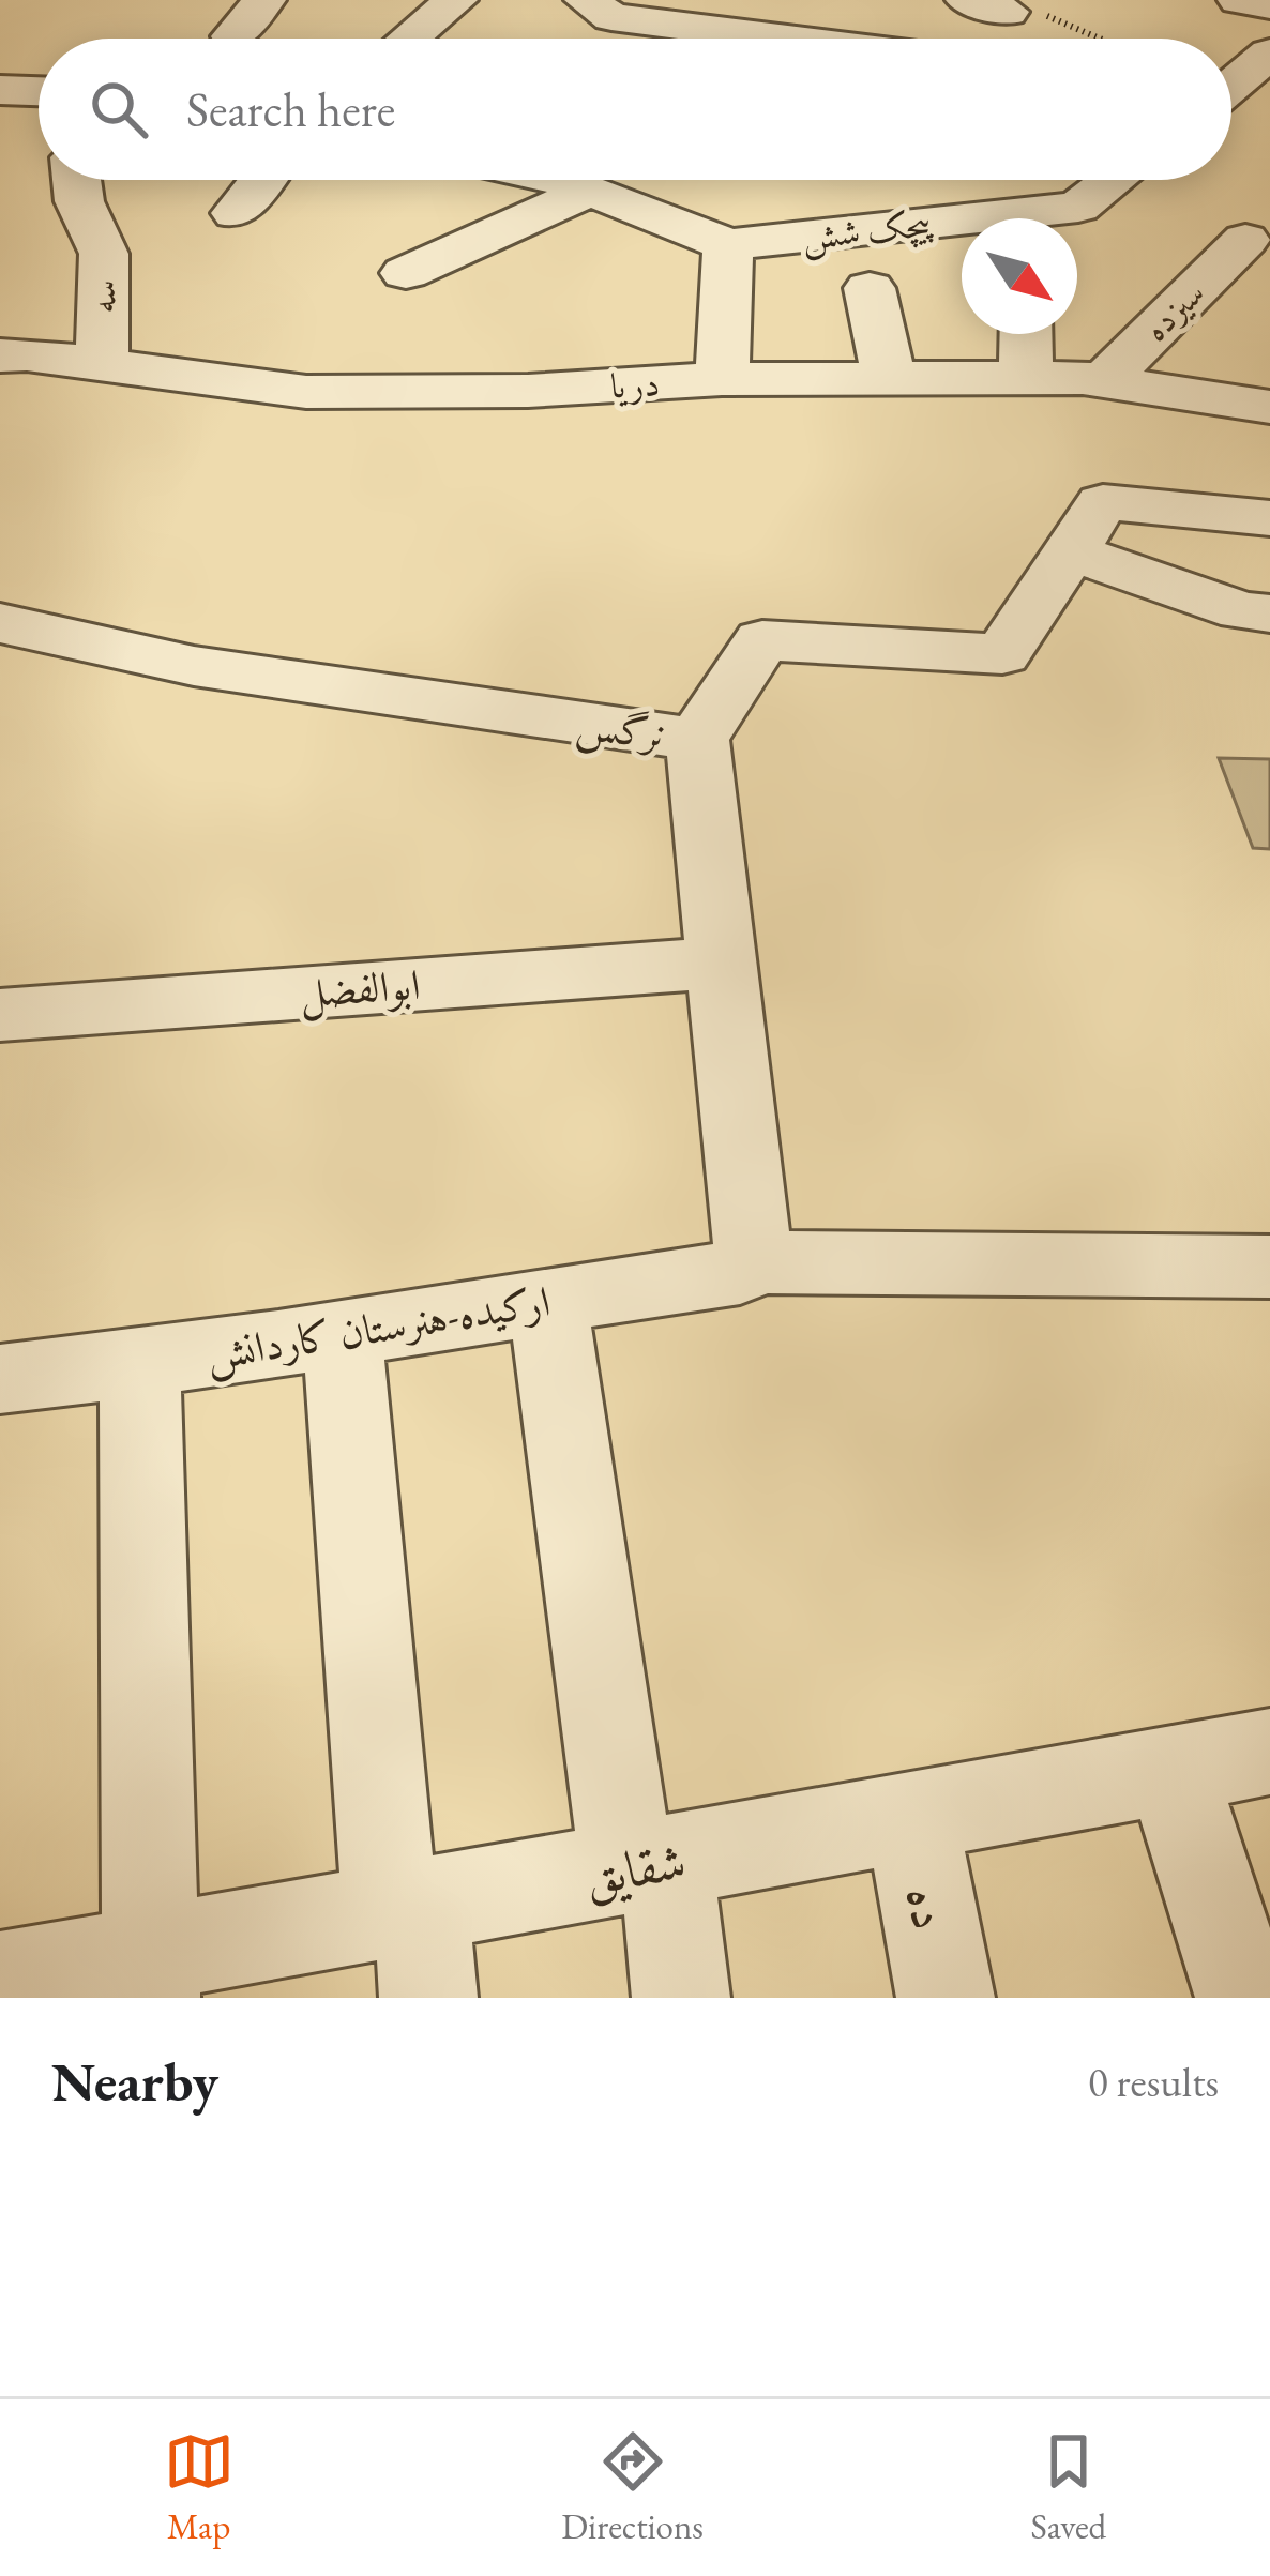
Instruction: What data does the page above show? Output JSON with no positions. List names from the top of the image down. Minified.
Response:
{"streets":{"street":["پیچک شش","سه","سیزده","دریا","نرگس","ابوالفضل","ارکیده-هنرستان کاردانش","شقایق","ده"]},"crossings":[["سه","دریا"],["سیزده","دریا"],["شقایق","ده"]],"north":"bottom right","page":{"search":"Search here","heading":["Nearby","0 results"],"nav":["Map","Directions","Saved"]}}
